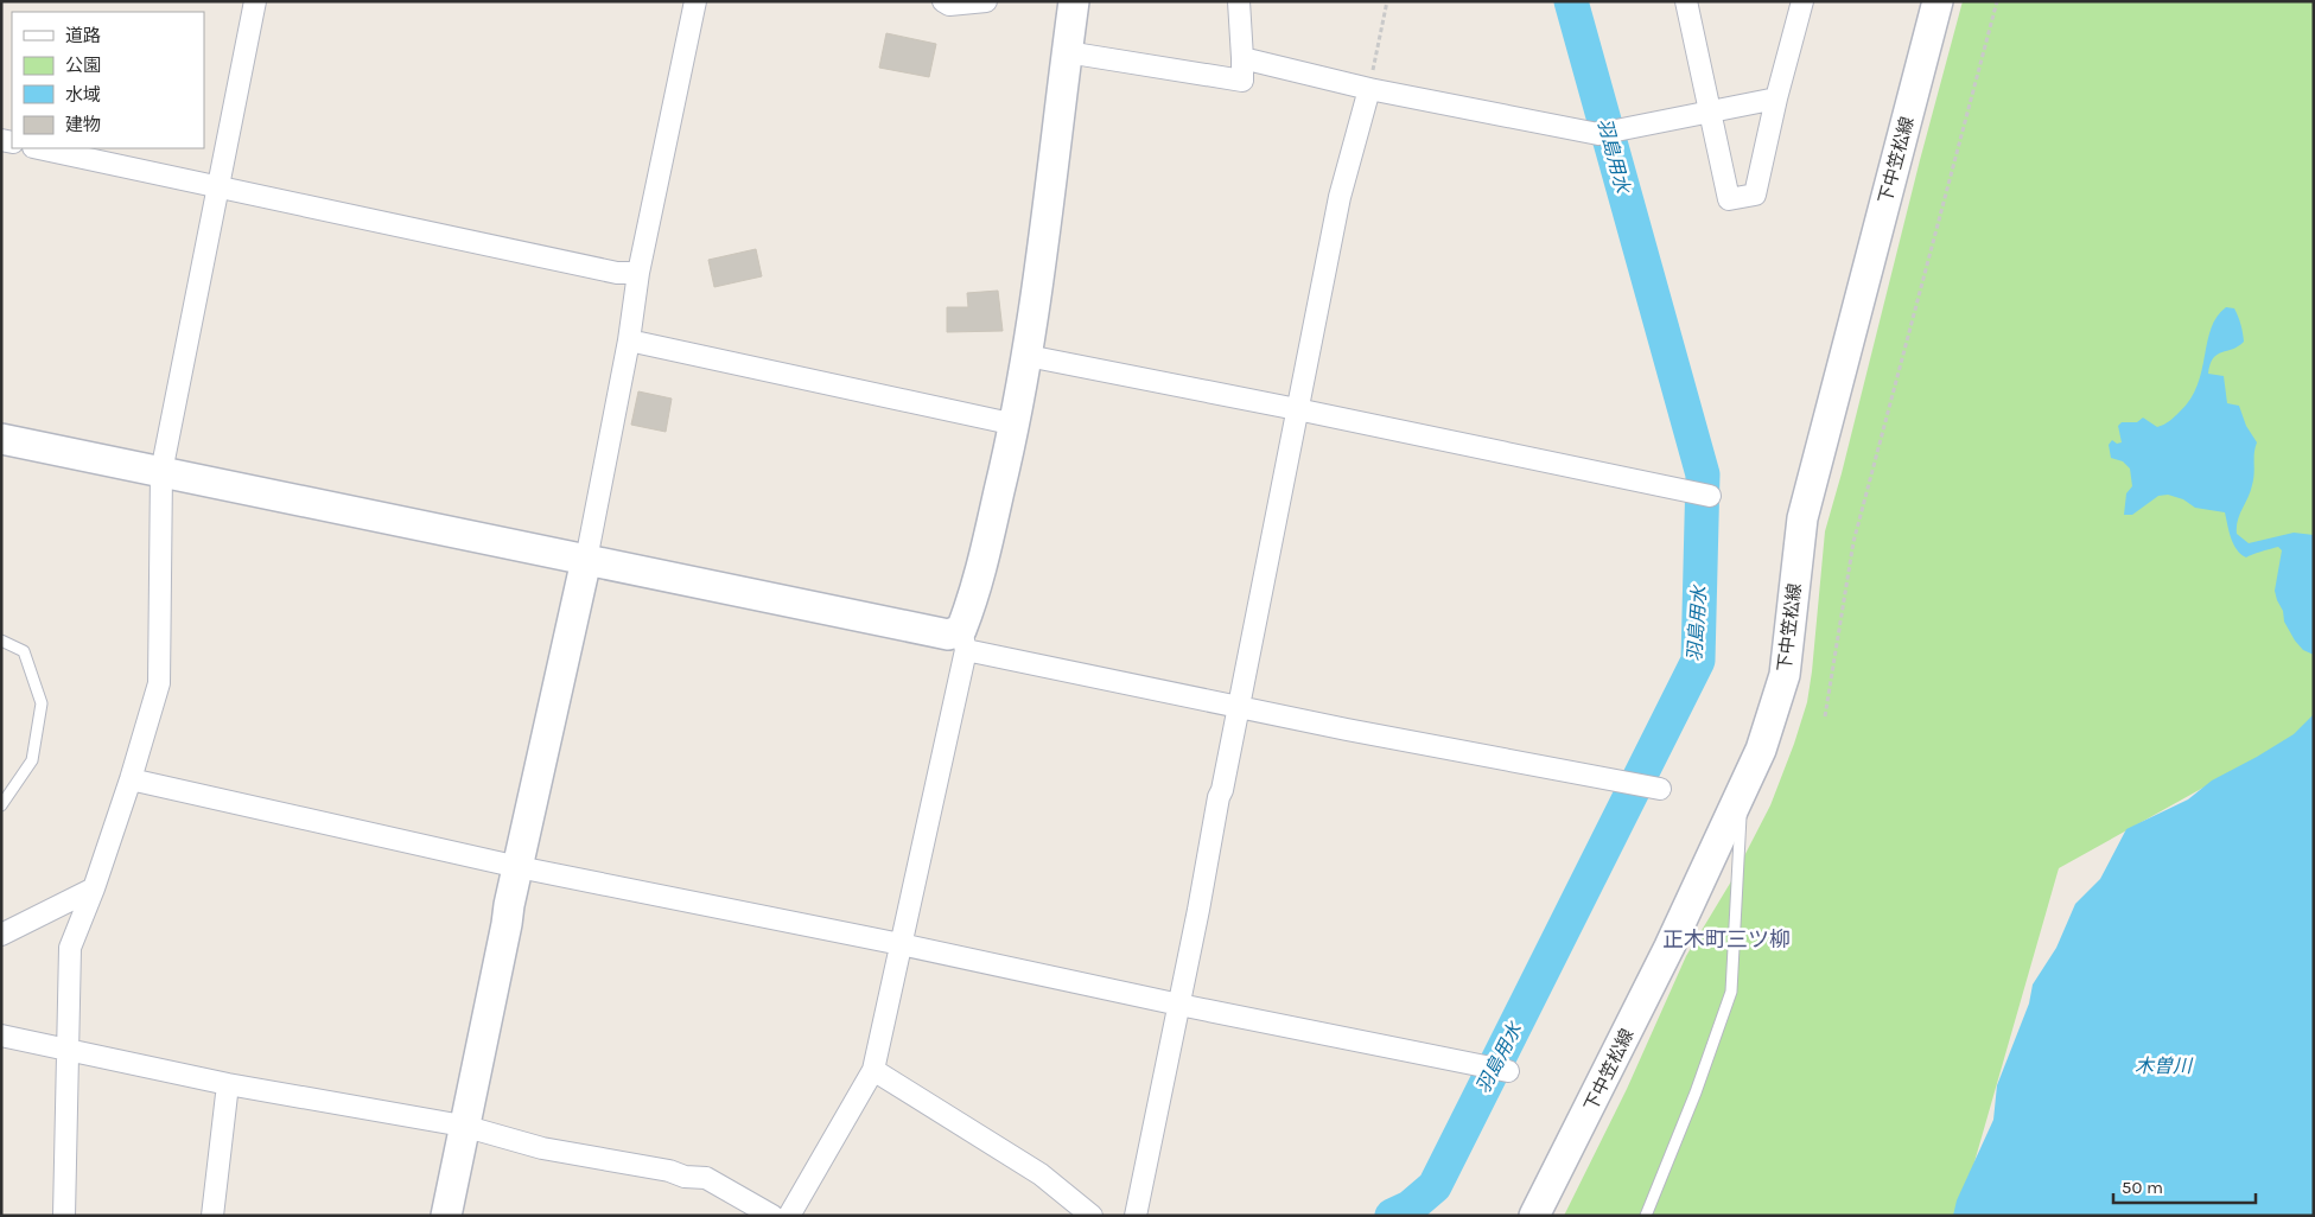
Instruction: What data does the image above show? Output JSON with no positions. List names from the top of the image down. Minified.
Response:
{"streets":{"street":["下中笠松線"]},"districts":["正木町三ツ柳"],"water":["羽島用水","木曽川"],"legend":["道路","公園","水域","建物"],"scale_bar":"50 m"}
